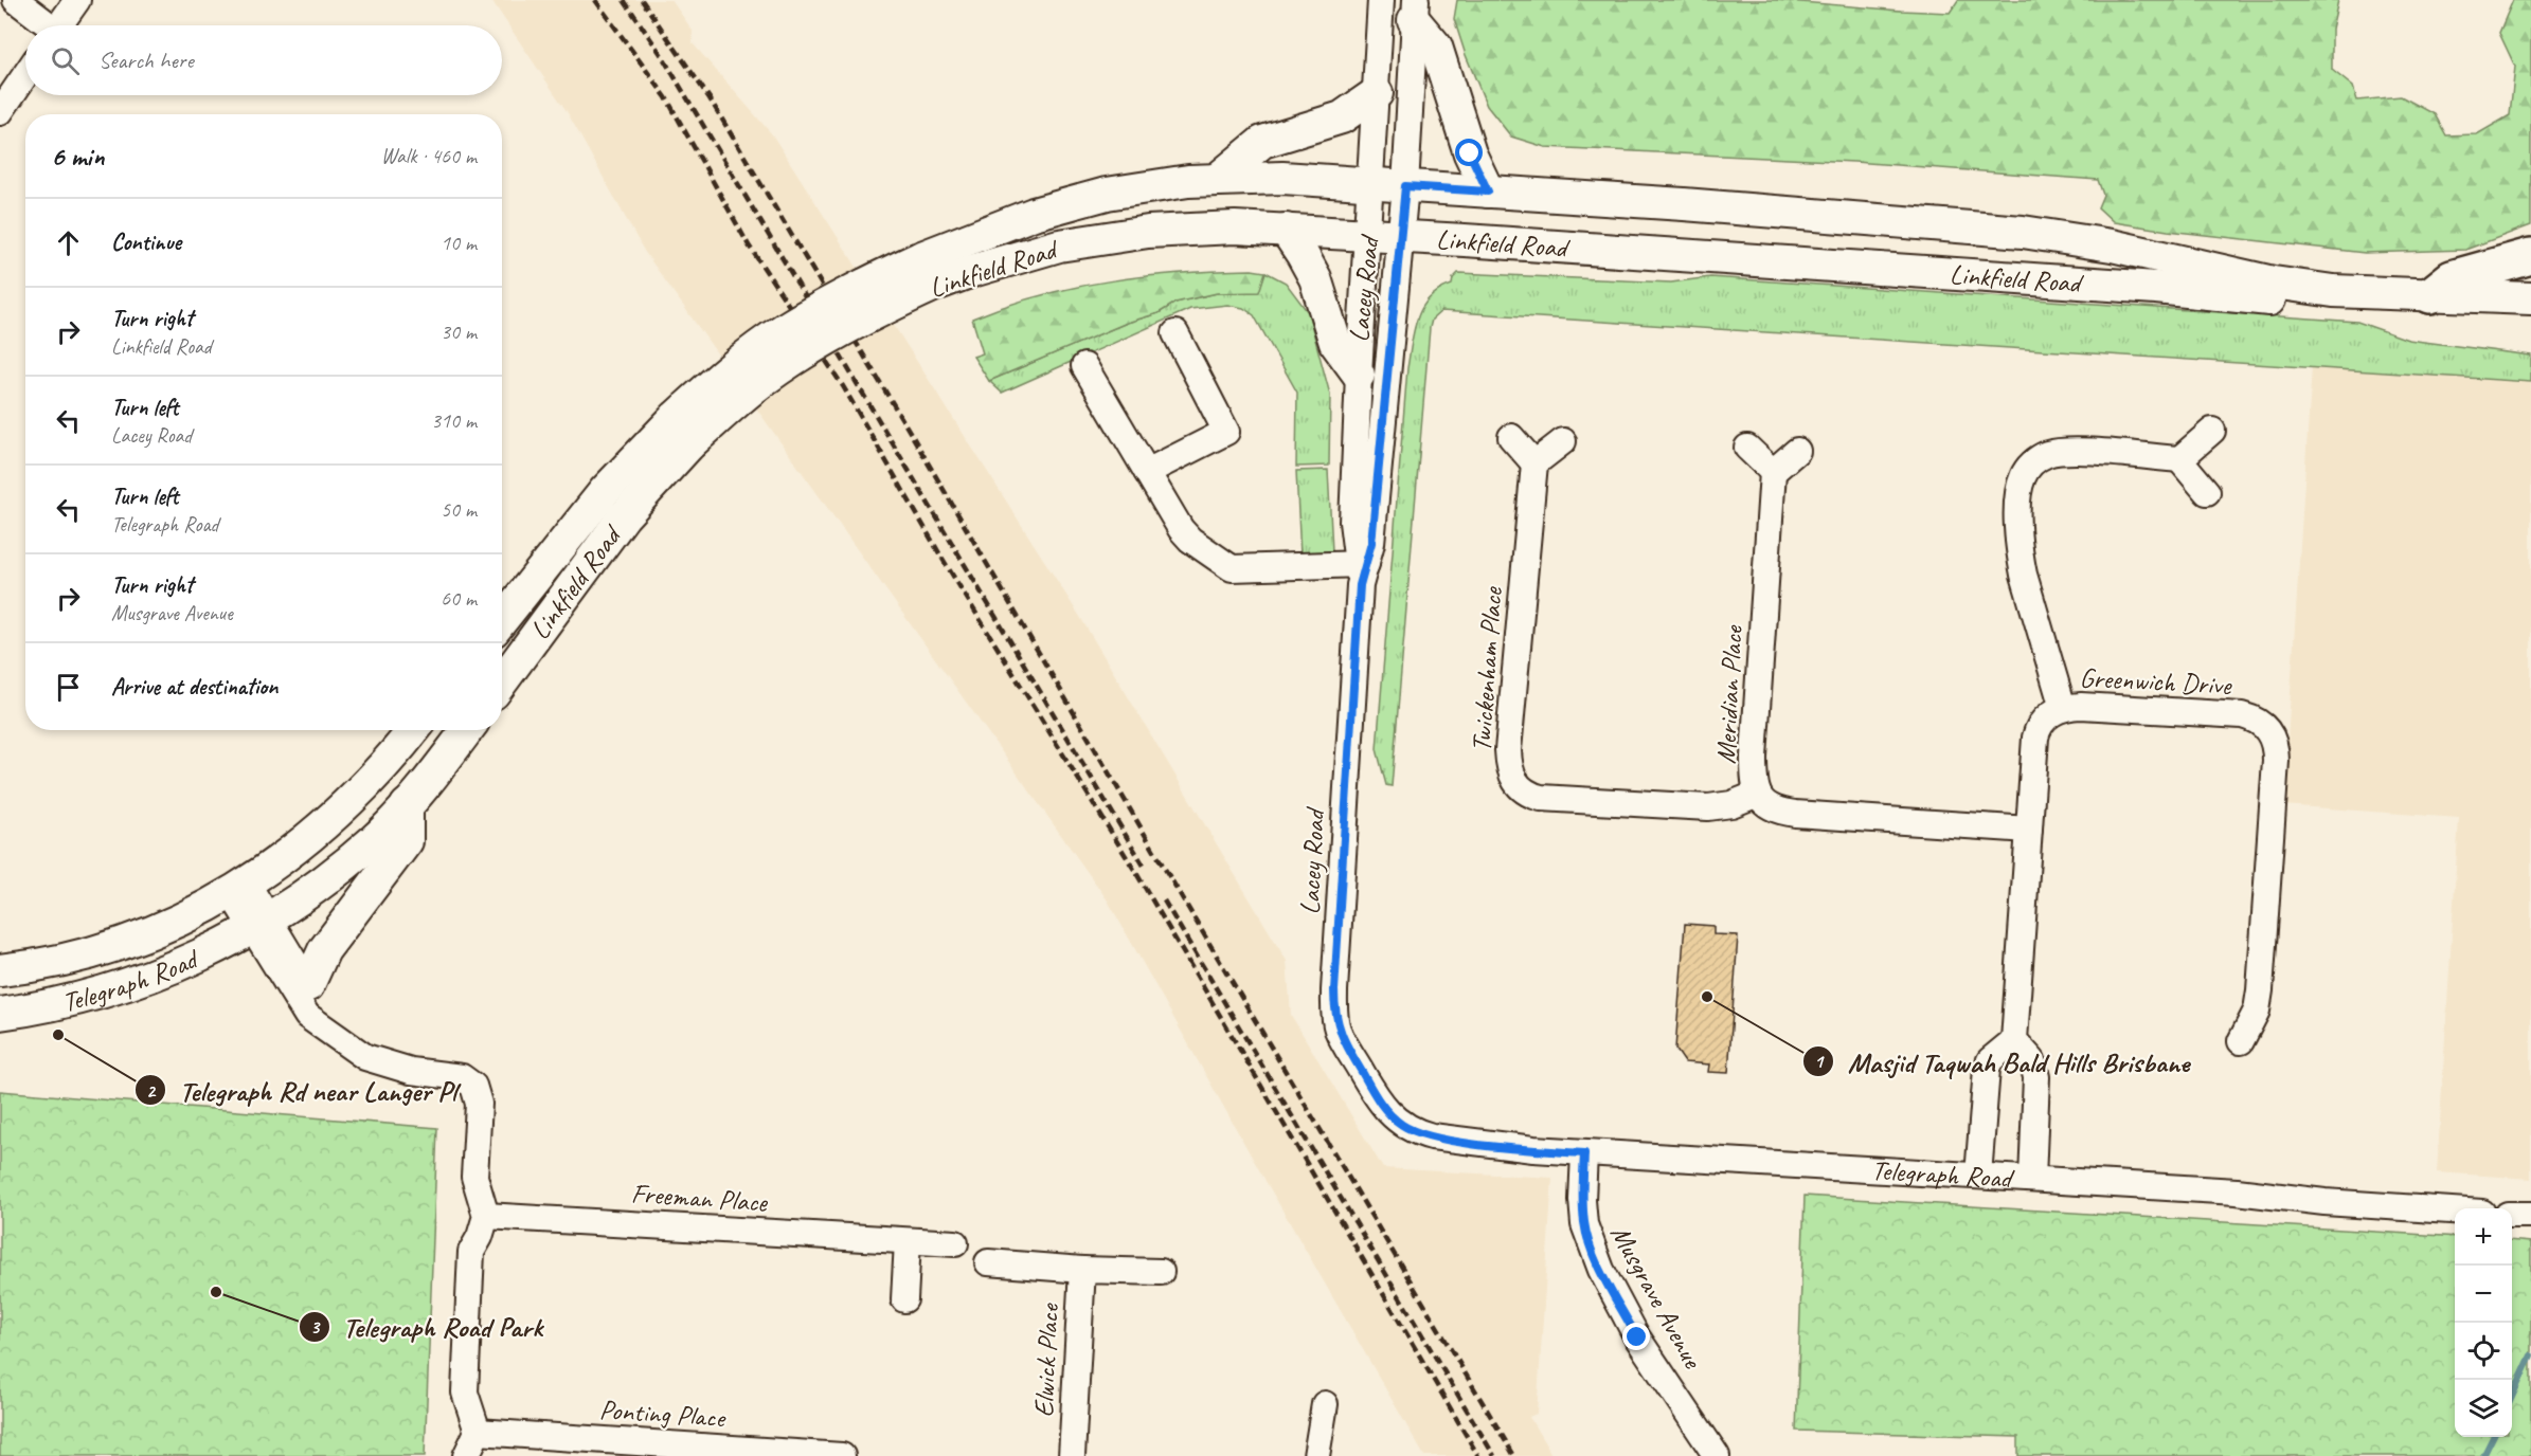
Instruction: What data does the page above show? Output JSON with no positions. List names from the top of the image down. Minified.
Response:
{"streets":{"main road":["Linkfield Road","Telegraph Road"],"street":["Lacey Road","Twickenham Place","Greenwich Drive","Meridian Place","Freeman Place","Musgrave Avenue","Elwick Place","Ponting Place"]},"crossings":[["Linkfield Road","Lacey Road"],["Lacey Road","Telegraph Road"],["Twickenham Place","Meridian Place"],["Greenwich Drive","Meridian Place"],["Telegraph Road","Musgrave Avenue"]],"places":["Masjid Taqwah Bald Hills Brisbane","Telegraph Rd near Langer Pl","Telegraph Road Park"],"page":{"search":"Search here","heading":["6 min","Walk · 460 m"],"list":[["Continue","10 m"],["Turn right","Linkfield Road","30 m"],["Turn left","Lacey Road","310 m"],["Turn left","Telegraph Road","50 m"],["Turn right","Musgrave Avenue","60 m"],"Arrive at destination"],"map_buttons":["+","−"]}}
